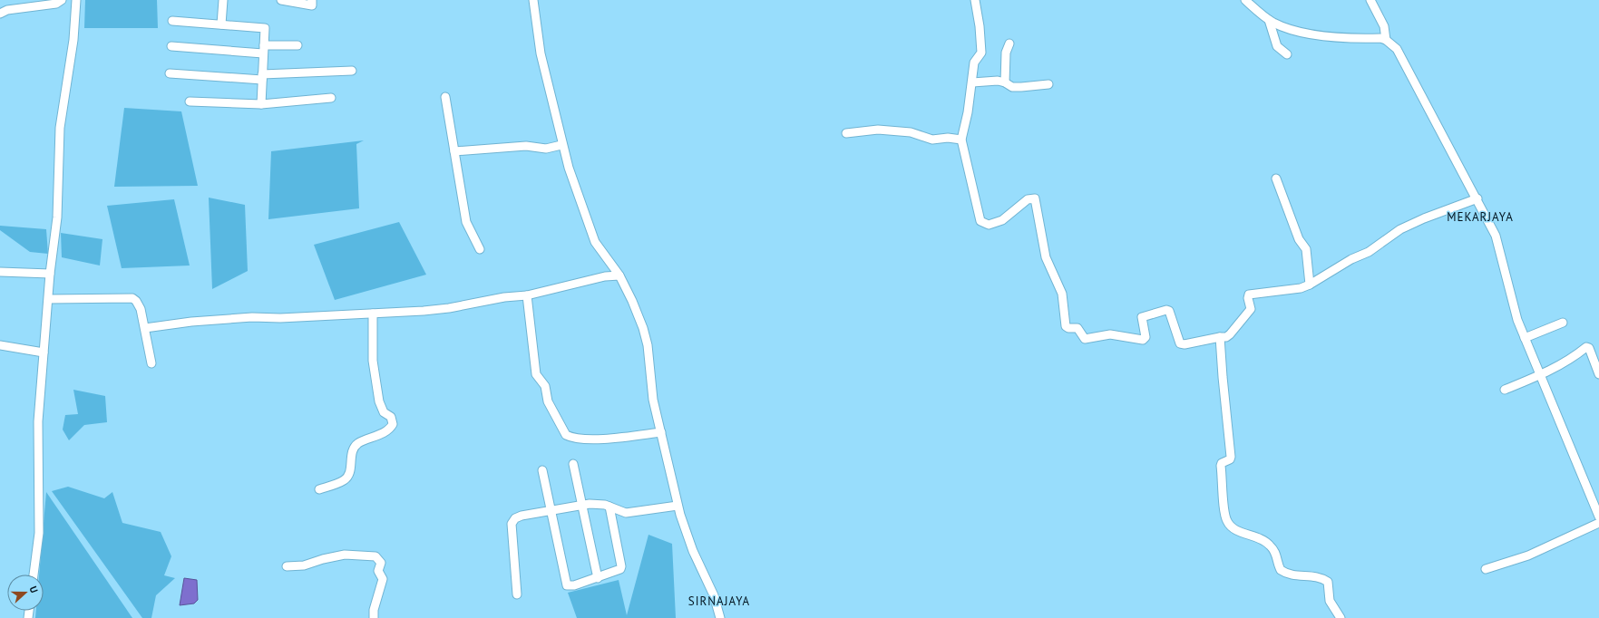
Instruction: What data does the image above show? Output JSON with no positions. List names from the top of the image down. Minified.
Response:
{"districts":["MEKARJAYA","SIRNAJAYA"],"north":"right"}
